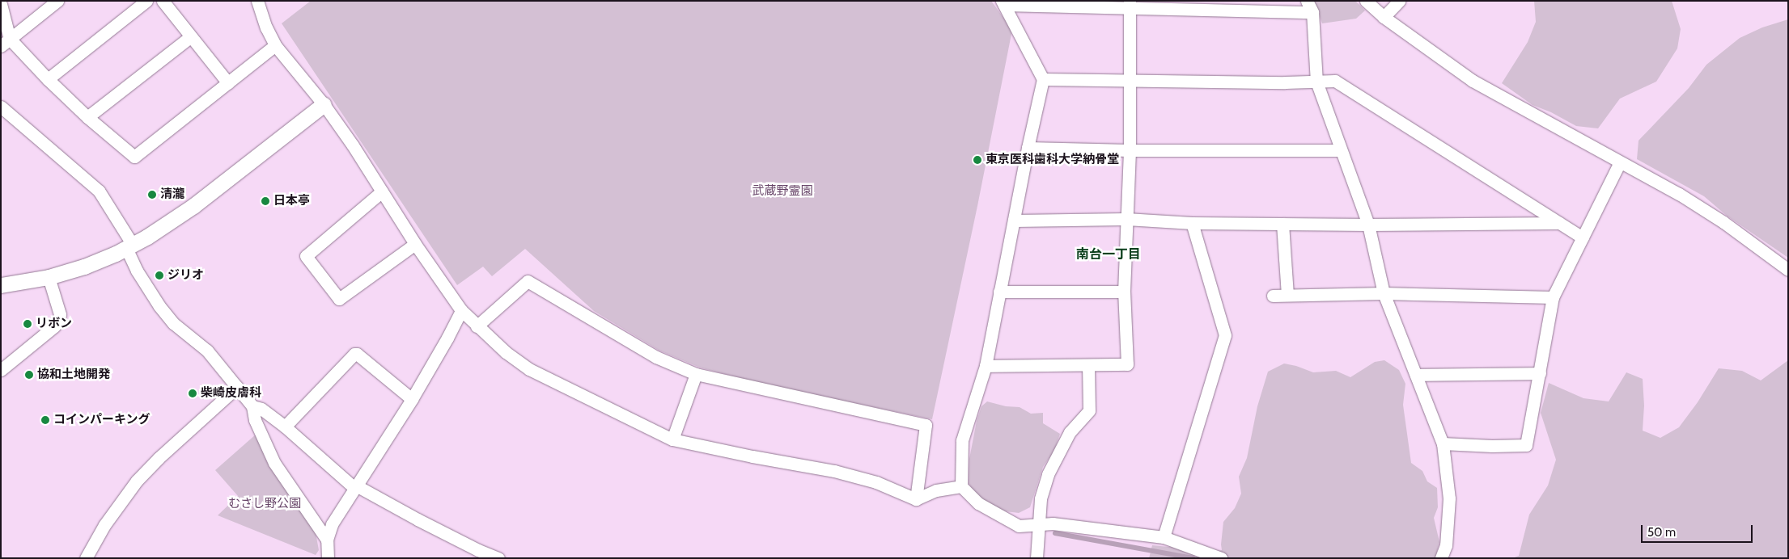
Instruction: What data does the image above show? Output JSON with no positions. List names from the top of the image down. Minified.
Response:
{"districts":["南台一丁目"],"parks":["武蔵野霊園","むさし野公園"],"places":["東京医科歯科大学納骨堂","清瀧","日本亭","ジリオ","リボン","協和土地開発","柴崎皮膚科","コインパーキング"],"scale_bar":"50 m"}
